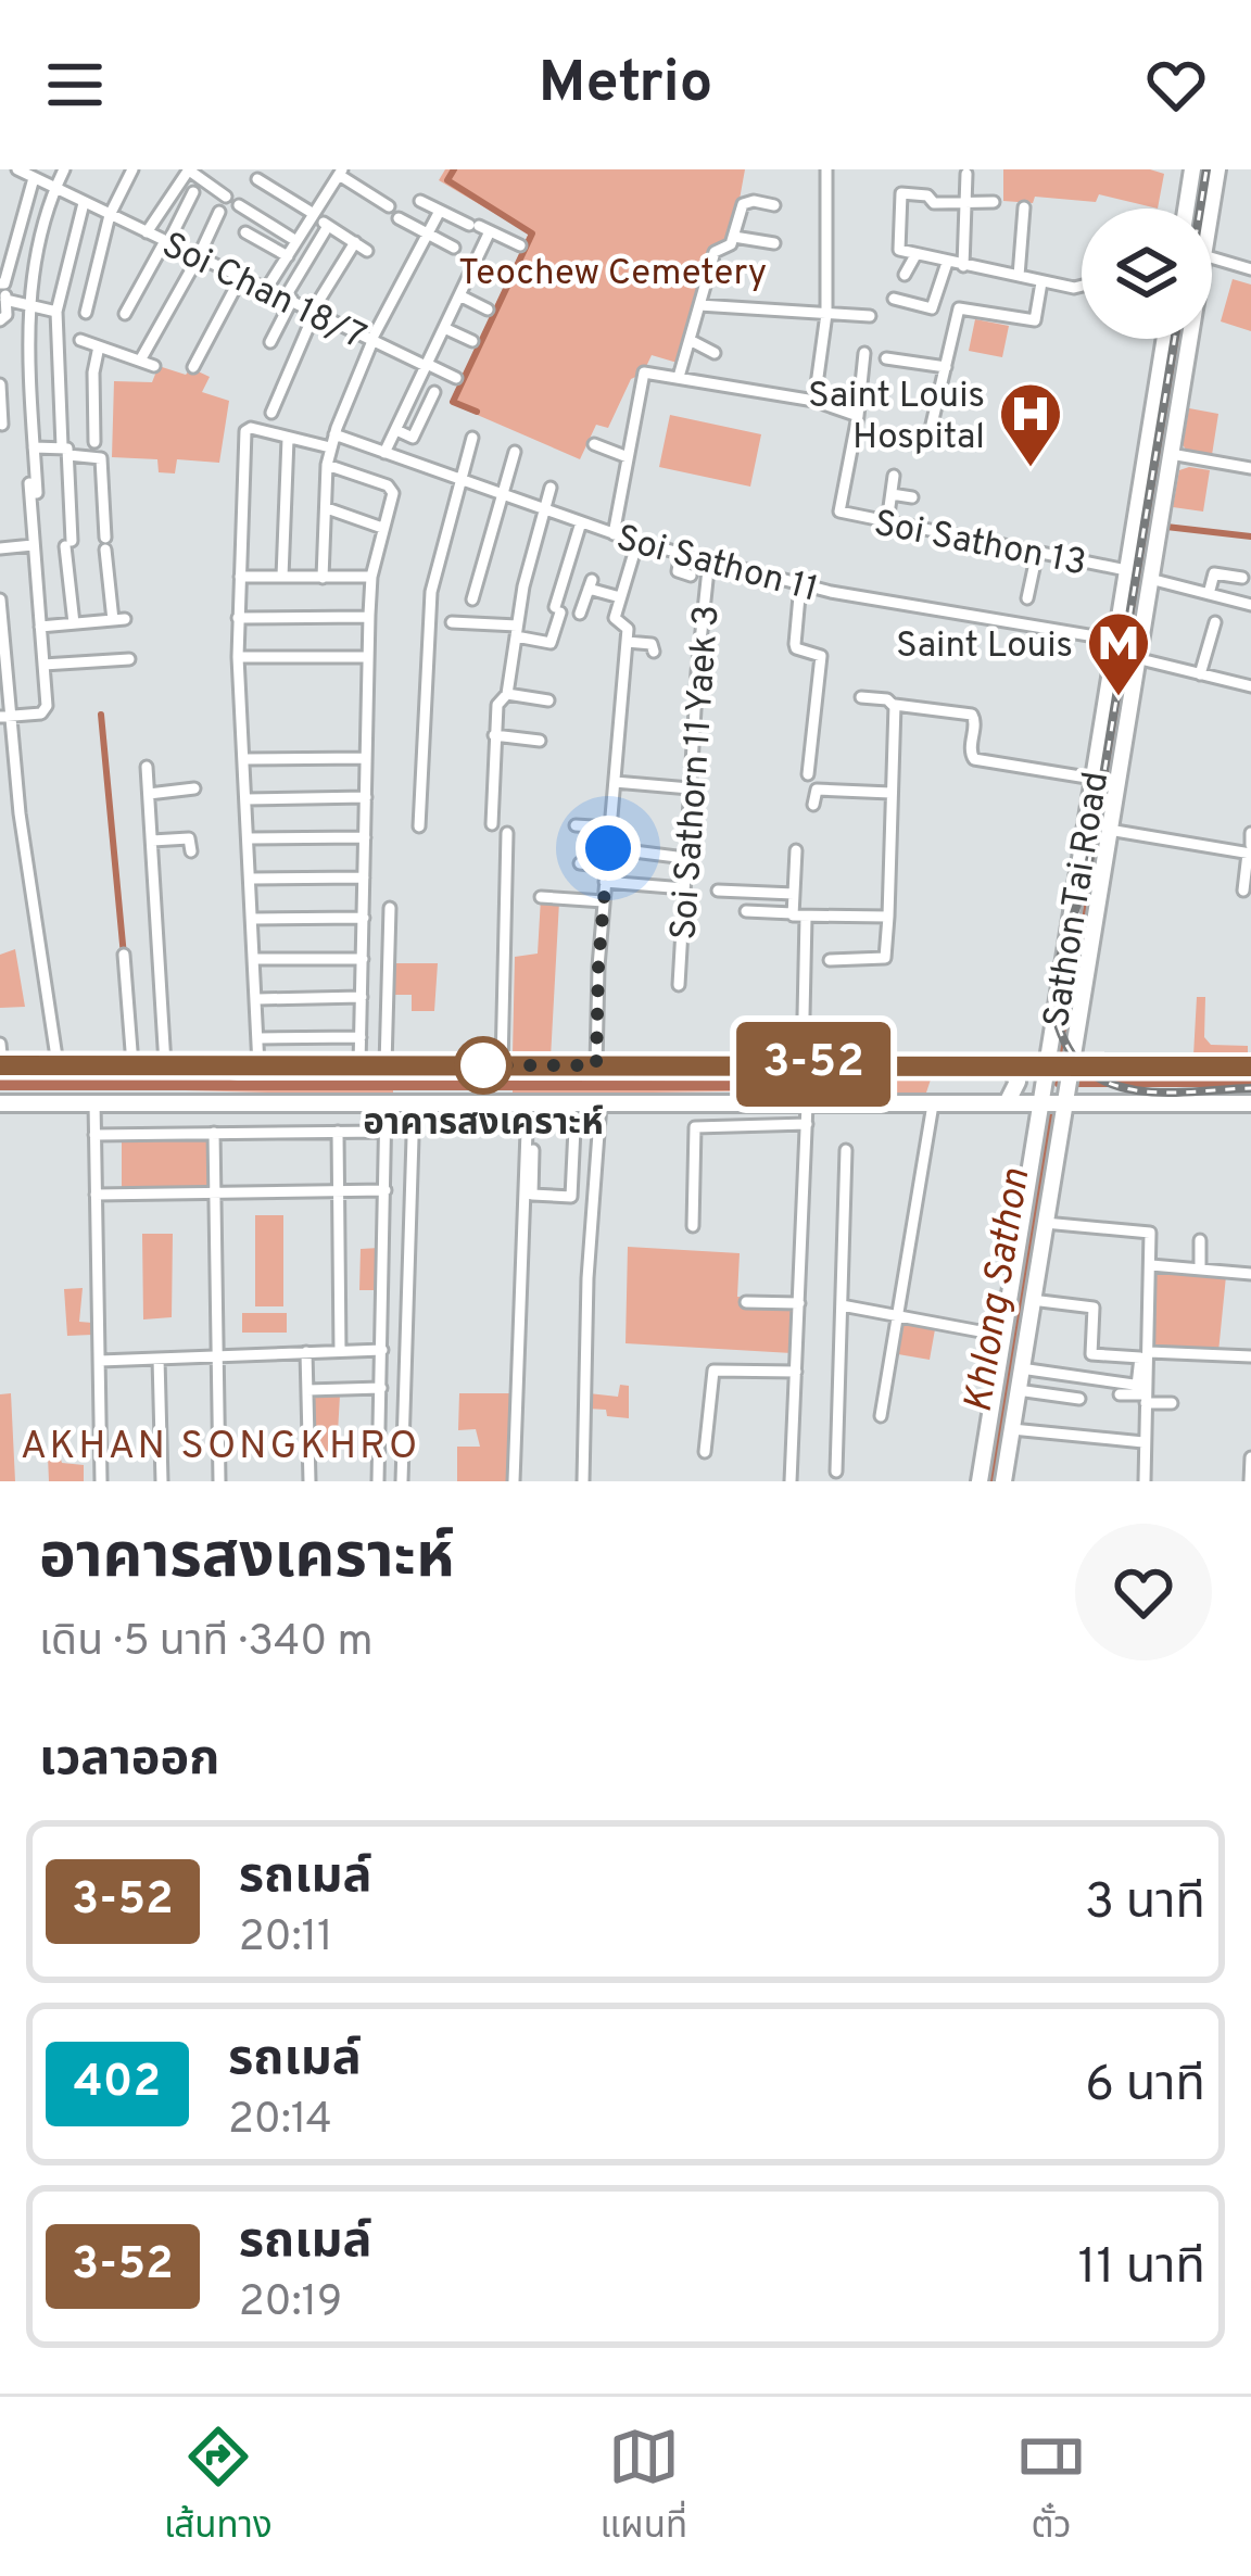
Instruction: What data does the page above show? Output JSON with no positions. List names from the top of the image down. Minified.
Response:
{"streets":{"main road":["Sathon Tai Road"],"street":["Soi Chan 18/7","Soi Sathon 13","Soi Sathon 11","Soi Sathorn 11 Yaek 3"]},"crossings":[["Soi Sathon 13","Sathon Tai Road"],["Soi Sathon 11","Soi Sathorn 11 Yaek 3"],["Soi Sathon 11","Sathon Tai Road"]],"districts":["AKHAN SONGKHRO"],"water":["Khlong Sathon"],"parks":["Teochew Cemetery"],"places":{"hospital":["Saint Louis Hospital"],"metro station":["Saint Louis"],"other":["อาคารสงเคราะห์"]},"lines":["bus line 3-52"],"page":{"header":"Metrio","on_map":"3-52","heading":[["อาคารสงเคราะห์","เดิน · 5 นาที · 340 m"],"เวลาออก"],"list":[{"mark":"3-52","name":"รถเมล์","note":"20:11","value":"3 นาที"},{"mark":"402","name":"รถเมล์","note":"20:14","value":"6 นาที"},{"mark":"3-52","name":"รถเมล์","note":"20:19","value":"11 นาที"}],"tabs":["เส้นทาง","แผนที่","ตั๋ว"]}}
